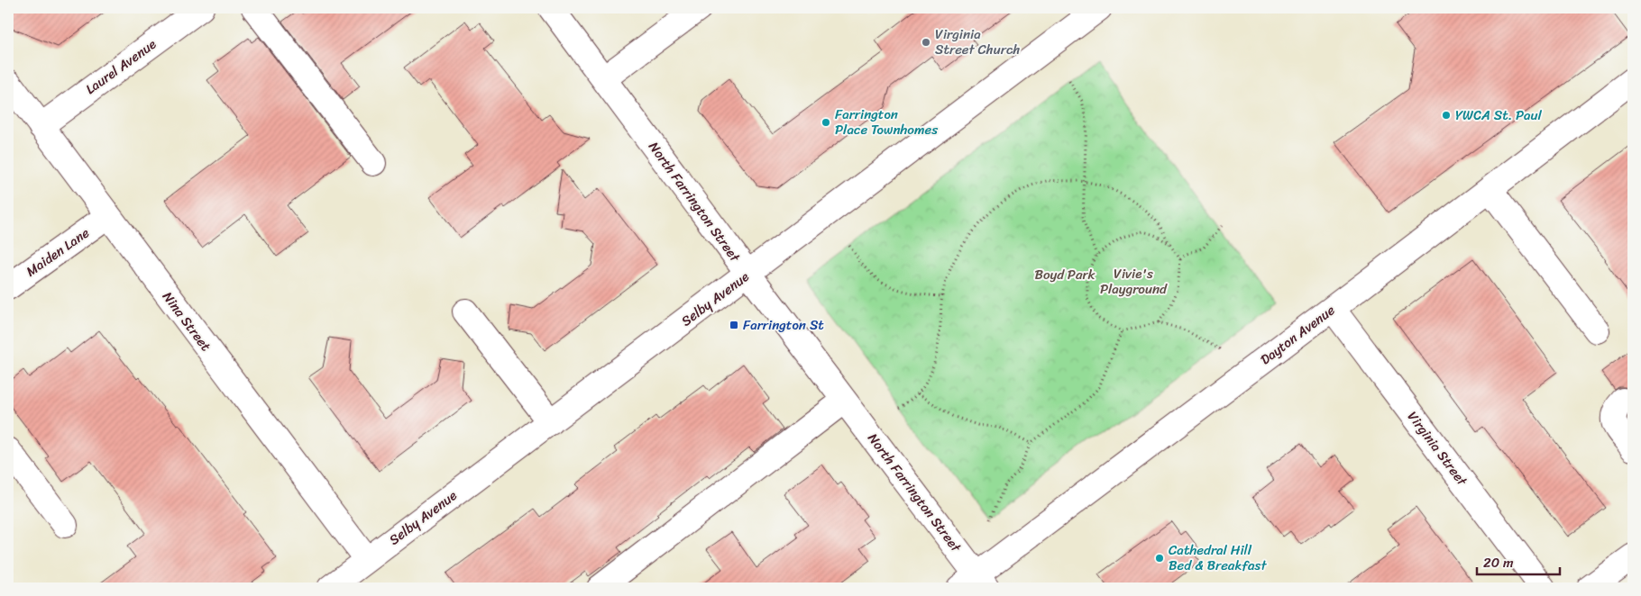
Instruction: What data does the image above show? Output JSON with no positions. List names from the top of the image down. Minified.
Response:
{"streets":{"street":["Laurel Avenue","North Farrington Street","Maiden Lane","Selby Avenue","Nina Street","Dayton Avenue","Virginia Street"]},"crossings":[["Laurel Avenue","Nina Street"],["North Farrington Street","Selby Avenue"],["North Farrington Street","Dayton Avenue"],["Maiden Lane","Nina Street"],["Selby Avenue","Nina Street"],["Dayton Avenue","Virginia Street"]],"parks":["Vivie's Playground","Boyd Park"],"places":{"other":["Virginia Street Church","YWCA St. Paul","Farrington Place Townhomes","Cathedral Hill Bed & Breakfast"],"transit":["Farrington St"]},"scale_bar":"20 m"}
